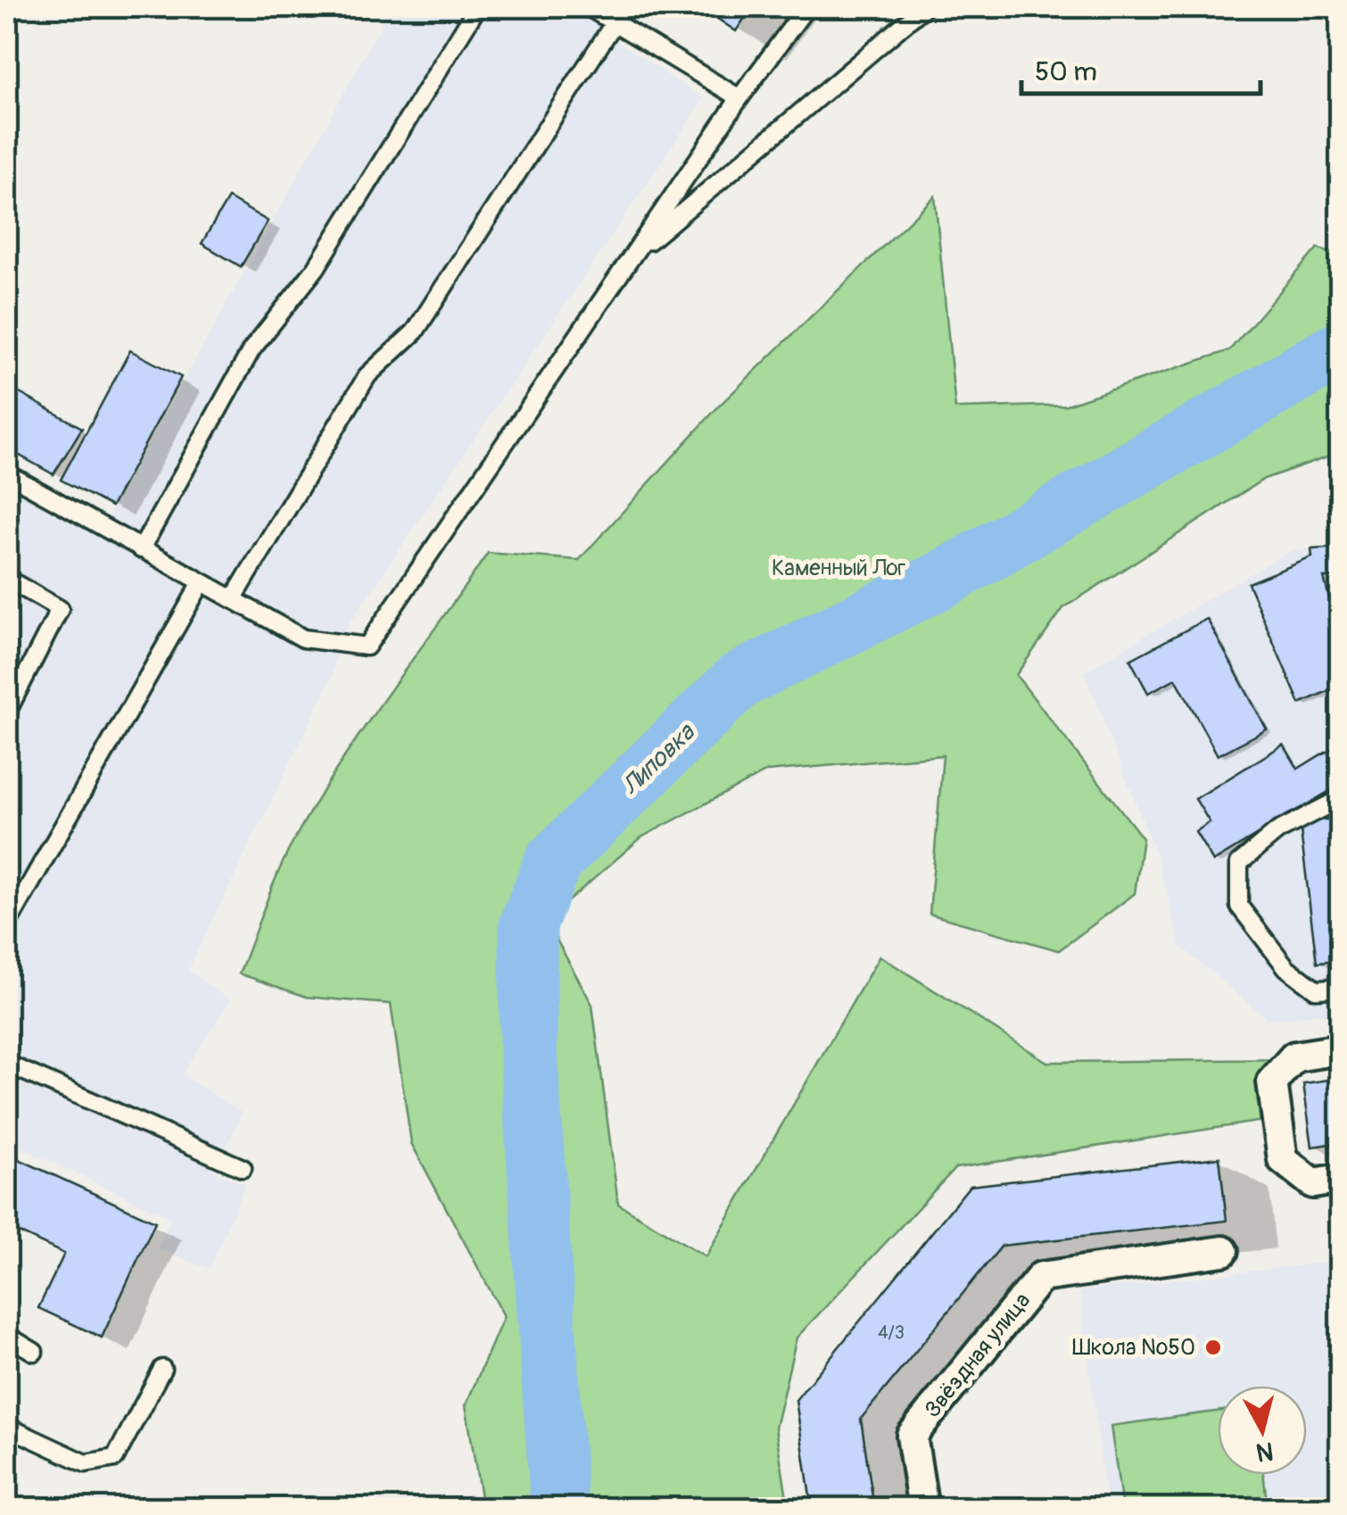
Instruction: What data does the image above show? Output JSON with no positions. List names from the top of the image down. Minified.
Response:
{"streets":{"street":["Звёздная улица"]},"water":["Липовка"],"parks":["Каменный Лог"],"places":["Школа №50"],"house_numbers":["4/3"],"scale_bar":"50 m","north":"bottom"}
